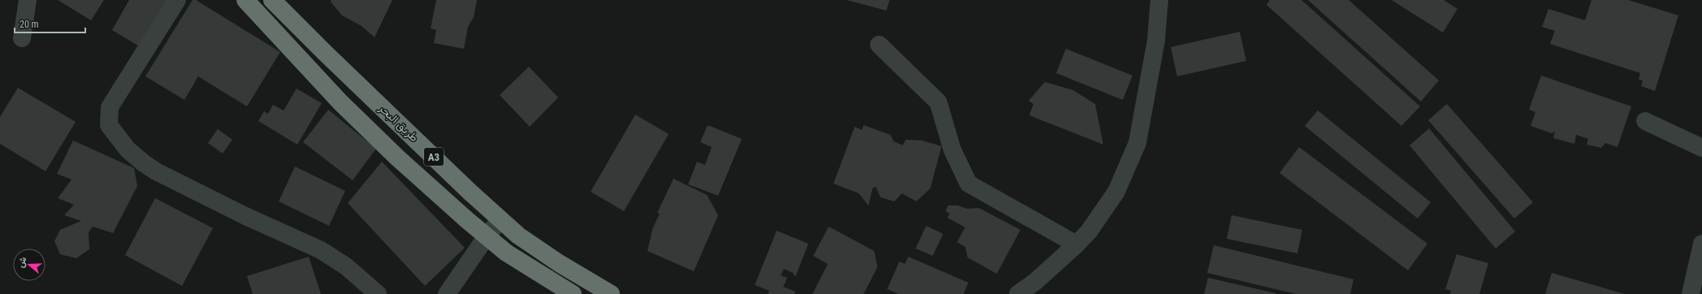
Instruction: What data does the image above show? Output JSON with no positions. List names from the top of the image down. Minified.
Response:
{"streets":{"highway":["طريق البحر","A3"]},"scale_bar":"20 m","north":"left"}
